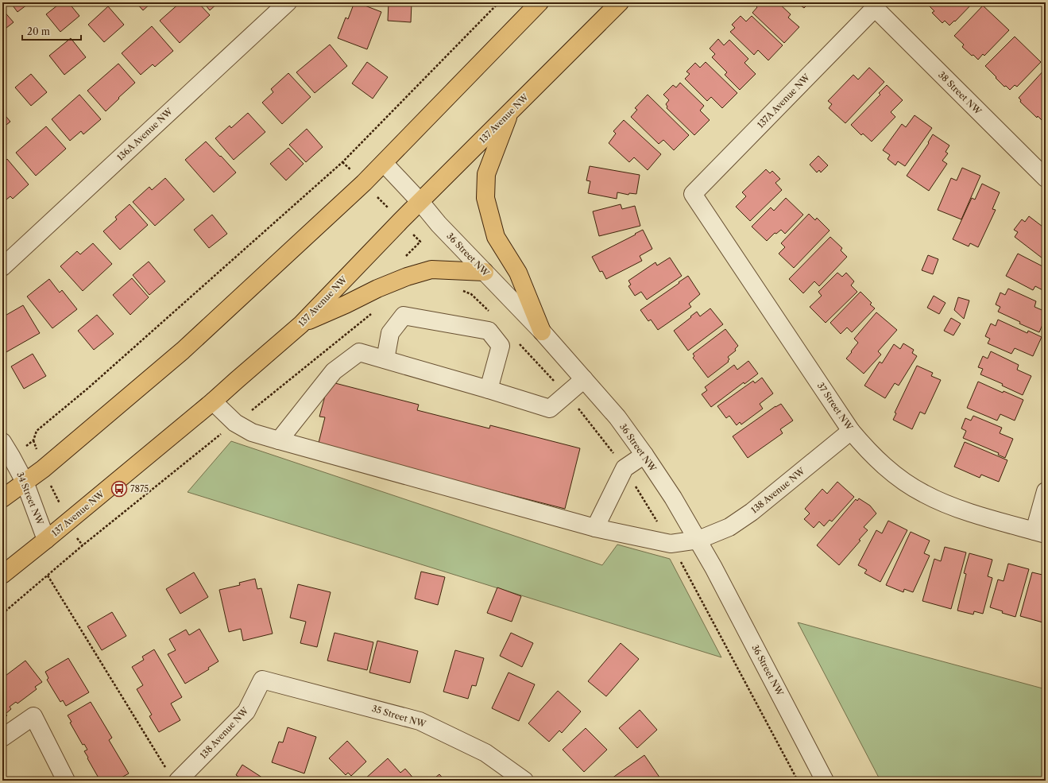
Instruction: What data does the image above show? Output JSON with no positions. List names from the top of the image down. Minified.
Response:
{"streets":{"main road":["137 Avenue NW"],"street":["38 Street NW","137A Avenue NW","136A Avenue NW","36 Street NW","37 Street NW","138 Avenue NW","34 Street NW","35 Street NW"]},"crossings":[["38 Street NW","137A Avenue NW"],["137A Avenue NW","37 Street NW"],["137 Avenue NW","36 Street NW"],["137 Avenue NW","138 Avenue NW"],["137 Avenue NW","34 Street NW"],["36 Street NW","138 Avenue NW"],["37 Street NW","138 Avenue NW"],["138 Avenue NW","35 Street NW"]],"places":{"bus stop":["7875"]},"scale_bar":"20 m"}
